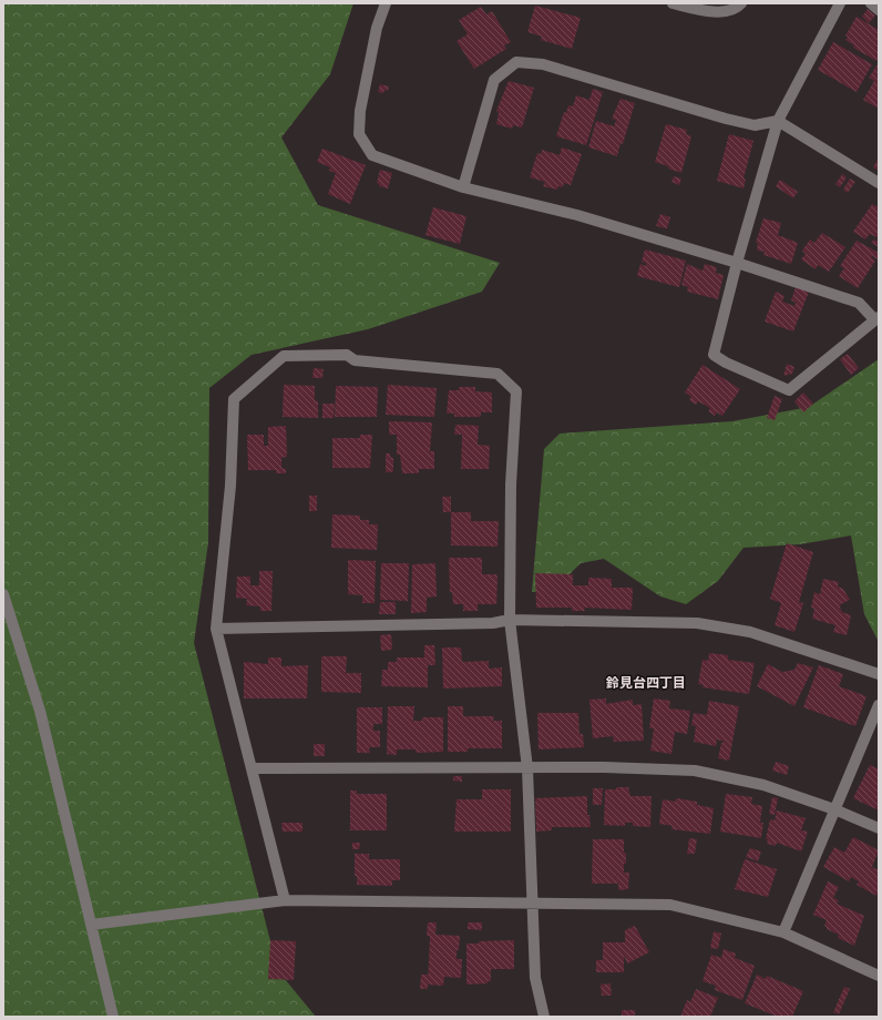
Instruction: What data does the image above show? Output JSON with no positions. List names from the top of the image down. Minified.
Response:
{"districts":["鈴見台四丁目"]}
